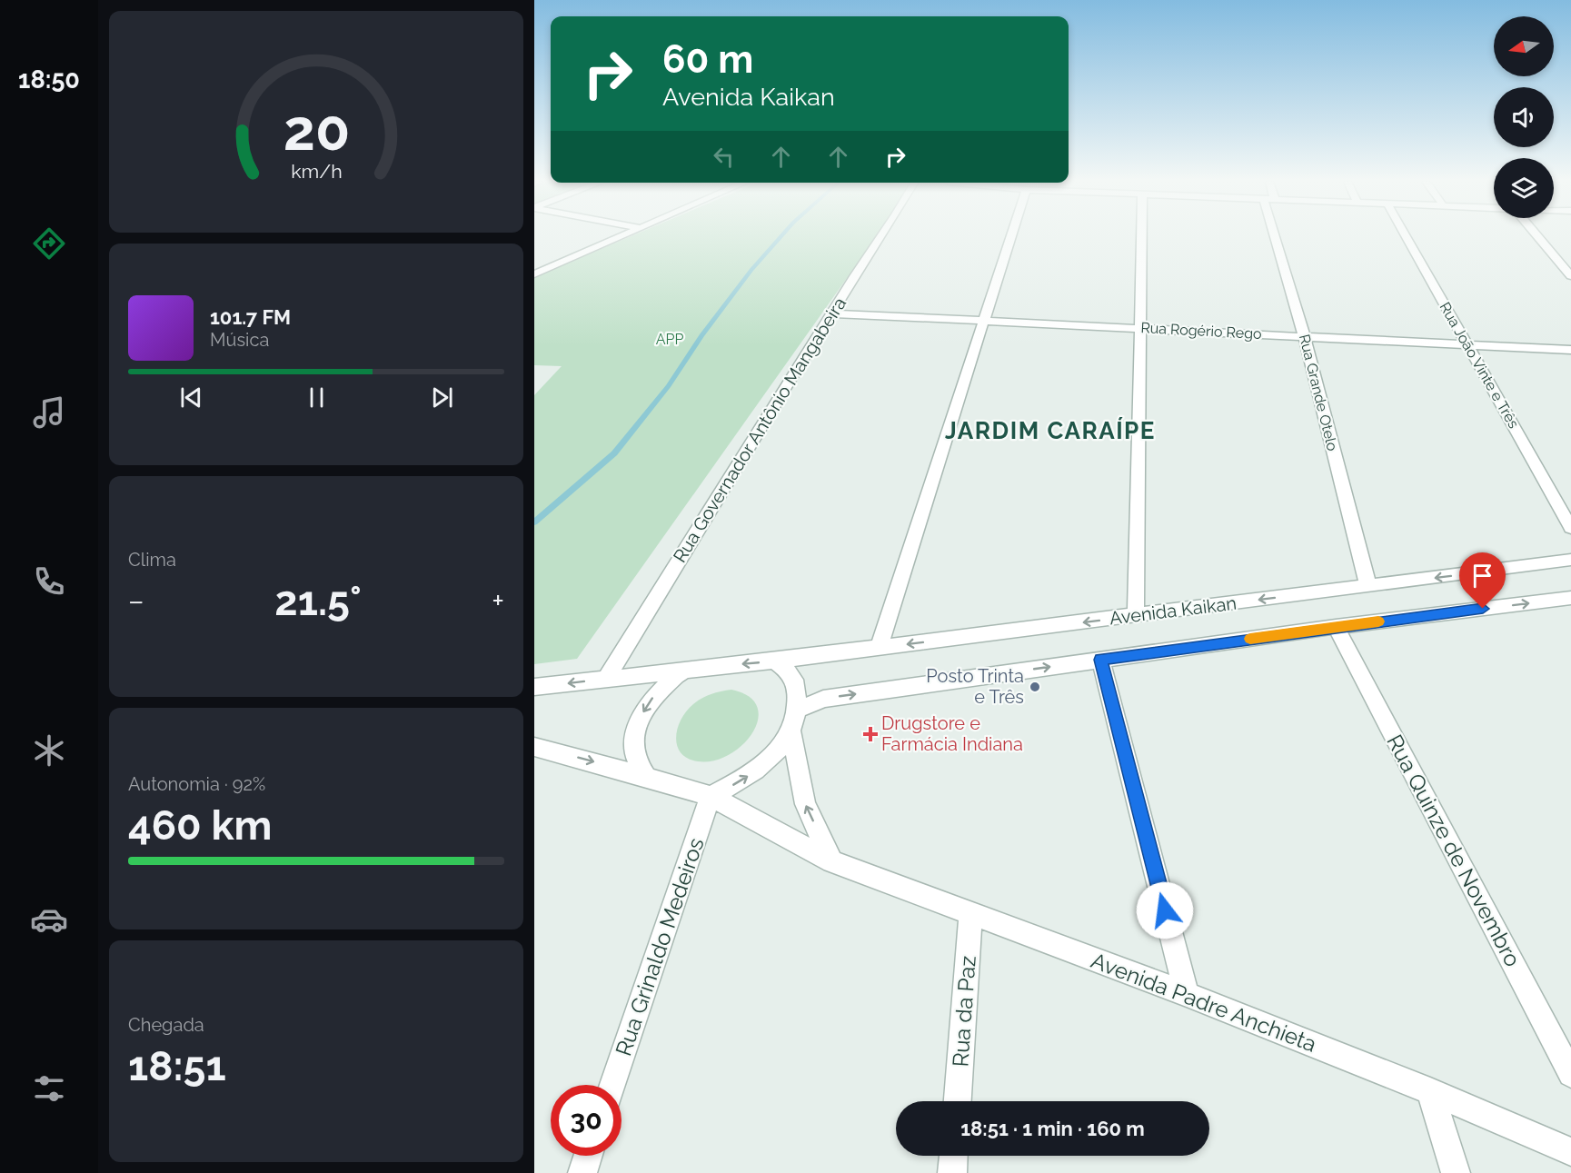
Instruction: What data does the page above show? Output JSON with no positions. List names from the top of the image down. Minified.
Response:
{"streets":{"street":["Rua Rogério Rego","Rua João Vinte e Três","Rua Grande Otelo","Rua Governador Antônio Mangabeira","Avenida Kaikan","Rua Quinze de Novembro","Rua Grinaldo Medeiros","Avenida Padre Anchieta","Rua da Paz"]},"crossings":[["Rua Rogério Rego","Rua João Vinte e Três"],["Rua Rogério Rego","Rua Grande Otelo"],["Rua Rogério Rego","Rua Governador Antônio Mangabeira"],["Rua Grande Otelo","Avenida Kaikan"],["Avenida Kaikan","Rua Quinze de Novembro"],["Avenida Kaikan","Rua Grinaldo Medeiros"],["Avenida Kaikan","Avenida Padre Anchieta"],["Rua Grinaldo Medeiros","Avenida Padre Anchieta"],["Avenida Padre Anchieta","Rua da Paz"]],"districts":["JARDIM CARAÍPE"],"parks":["APP"],"places":{"other":["Posto Trinta e Três"],"health":["Drugstore e Farmácia Indiana"]},"north":"left","page":{"tabs":"18:50","turn":["60 m","Avenida Kaikan"],"song":["101.7 FM","Música"],"tile":["Clima",["Autonomia · 92%","460 km"],["Chegada","18:51"]],"heat":["−","21.5°","+"],"limit":"30","trip":"18:51 · 1 min · 160 m","gauge":["20","km/h"]}}
